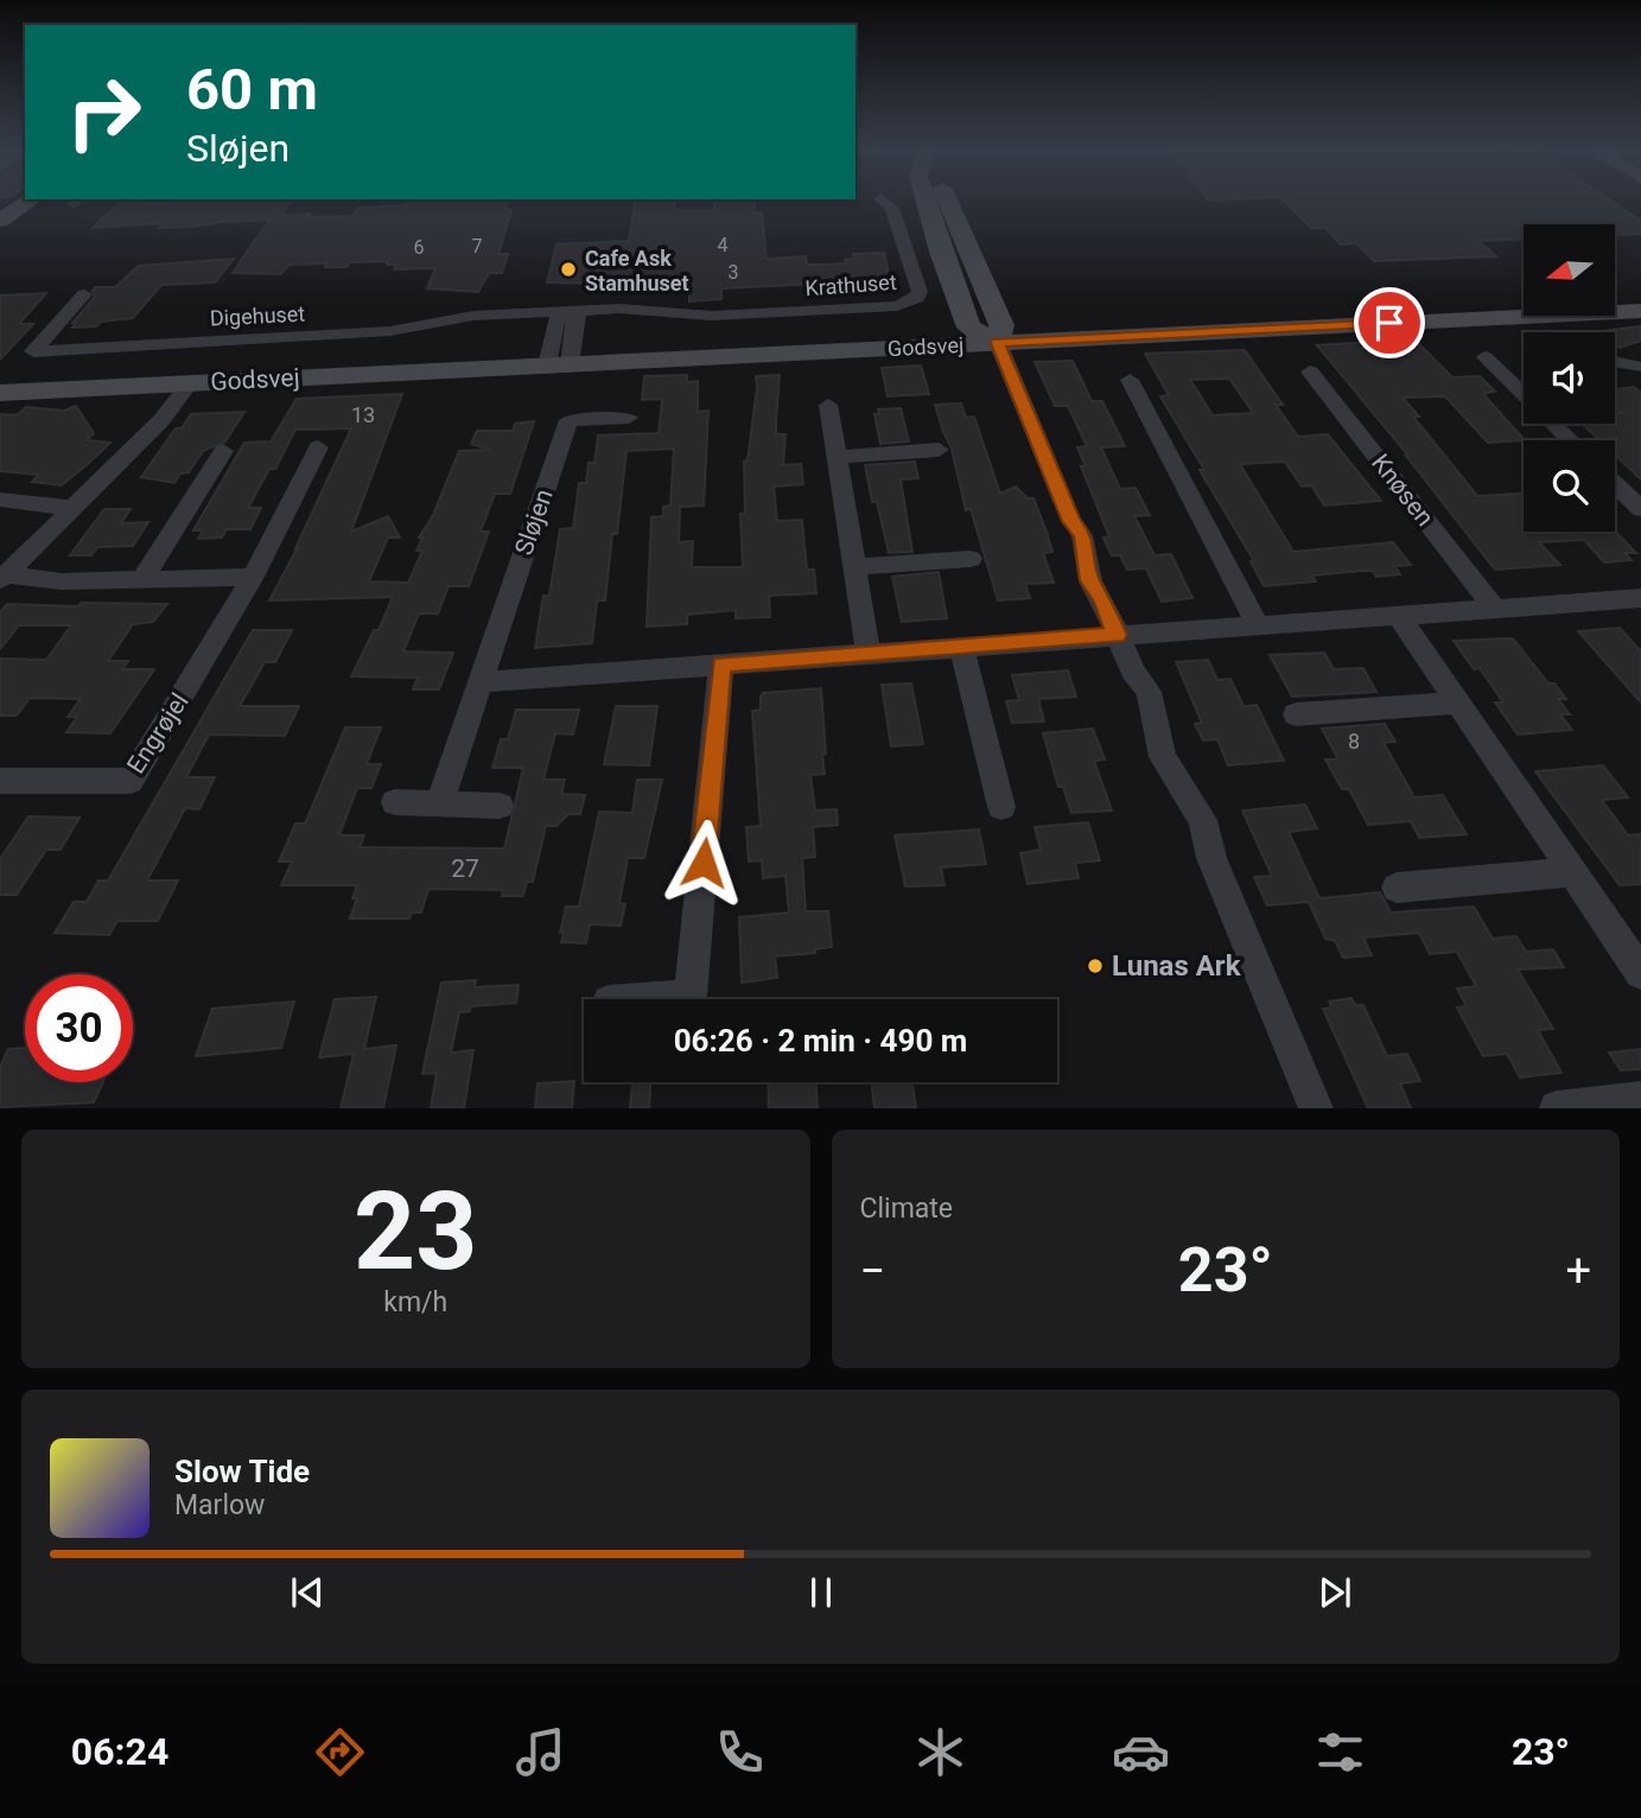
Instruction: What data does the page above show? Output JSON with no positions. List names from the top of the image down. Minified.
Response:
{"streets":{"street":["Krathuset","Digehuset","Godsvej","Knøsen","Sløjen","Engrøjel"]},"crossings":[["Krathuset","Digehuset"]],"places":["Cafe Ask Stamhuset","Lunas Ark"],"house_numbers":["4","7","6","3","13","8","27"],"north":"left","page":{"turn":["60 m","Sløjen"],"limit":"30","trip":"06:26 · 2 min · 490 m","tile":[["23","km/h"],"Climate"],"heat":["−","23°","+"],"song":["Slow Tide","Marlow"],"tabs":["06:24","23°"]}}
